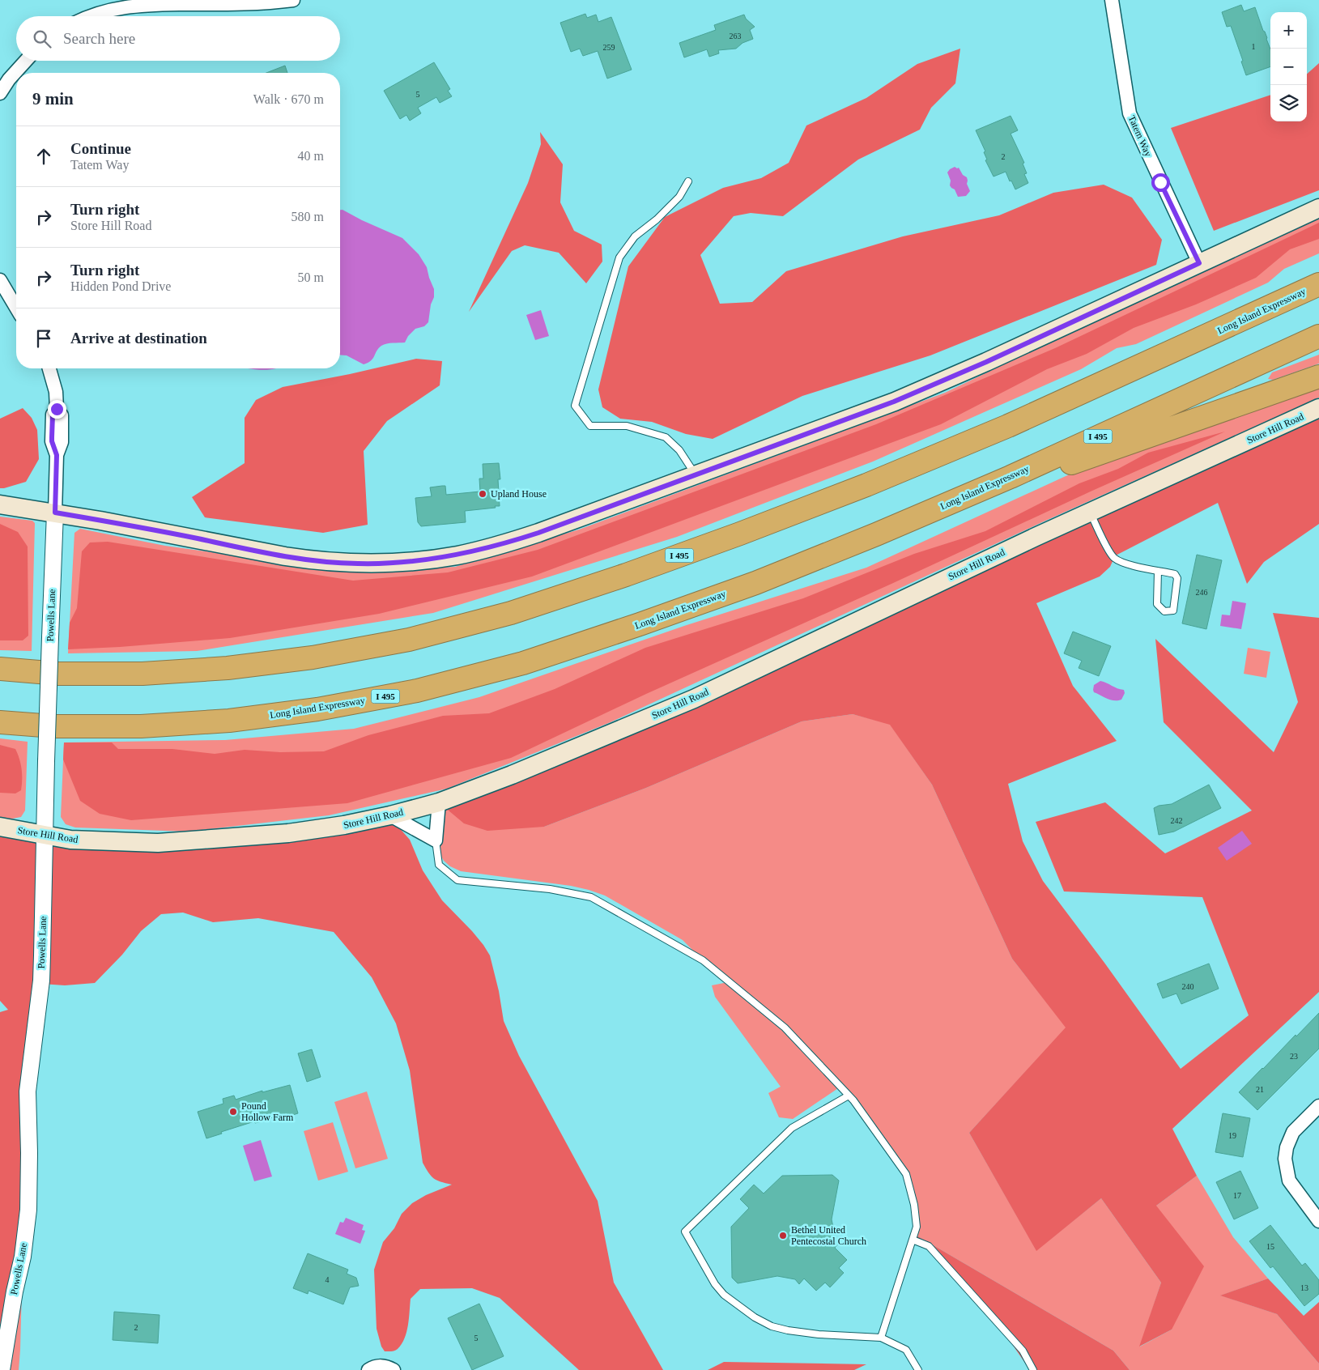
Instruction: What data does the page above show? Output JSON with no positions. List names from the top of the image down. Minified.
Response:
{"streets":{"highway":["Long Island Expressway","I 495"],"main road":["Store Hill Road"],"street":["Tatem Way","Powells Lane"]},"crossings":[["Store Hill Road","Powells Lane"]],"places":["Upland House","Pound Hollow Farm","Bethel United Pentecostal Church"],"house_numbers":["263","1","259","5","2","246","242","240","23","21","19","17","15","4","13","2","5"],"page":{"map_buttons":["+","−"],"search":"Search here","heading":["9 min","Walk · 670 m"],"list":[["Continue","Tatem Way","40 m"],["Turn right","Store Hill Road","580 m"],["Turn right","Hidden Pond Drive","50 m"],"Arrive at destination"]}}
